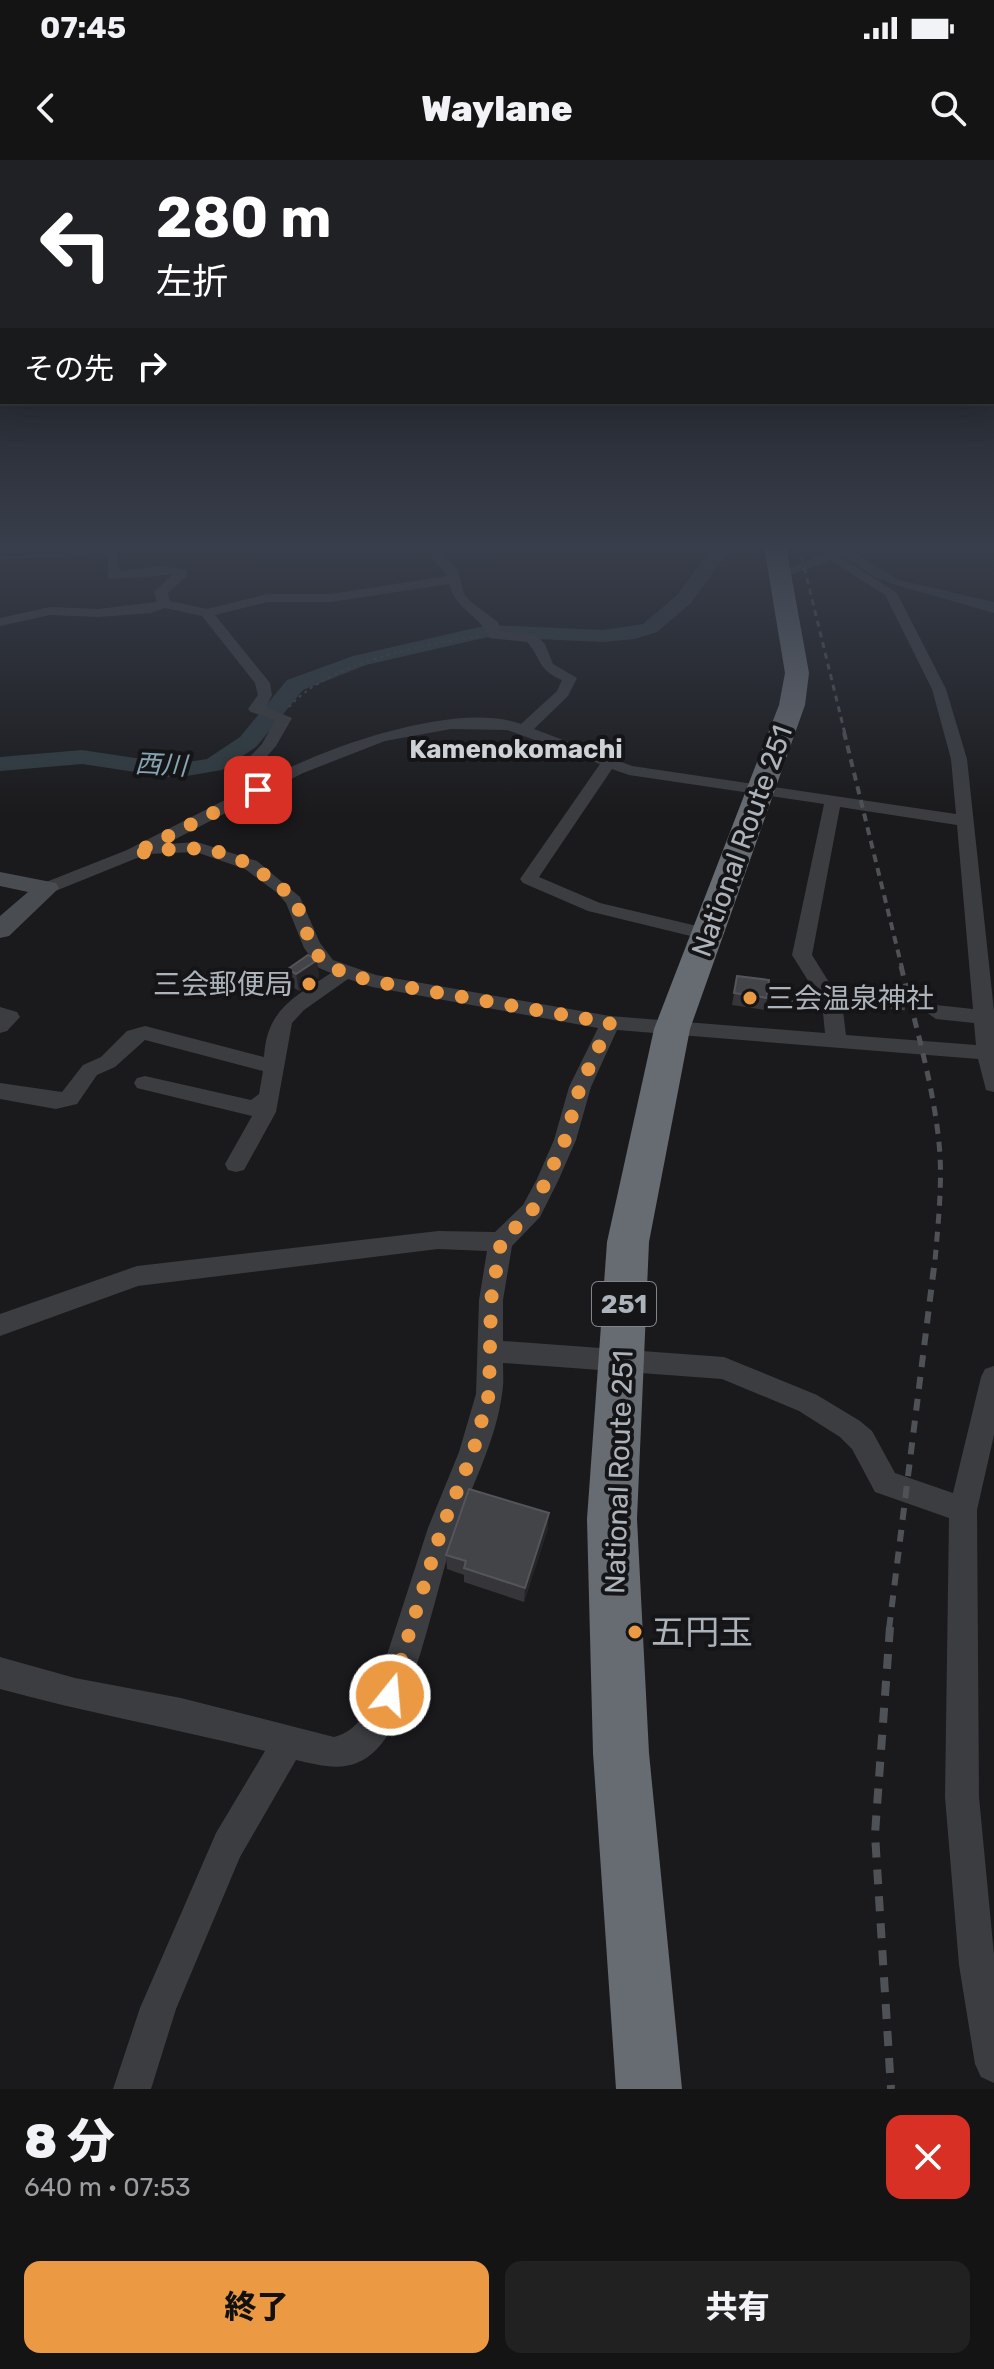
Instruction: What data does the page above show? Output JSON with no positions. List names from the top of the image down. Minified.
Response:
{"streets":{"highway":["National Route 251","251"]},"districts":["Kamenokomachi"],"water":["西川"],"places":["三会郵便局","三会温泉神社","五円玉"],"page":{"status":"07:45","header":"Waylane","turn":["280 m","左折"],"then":"その先","heading":["8 分","640 m · 07:53"],"buttons":["終了","共有"]}}
